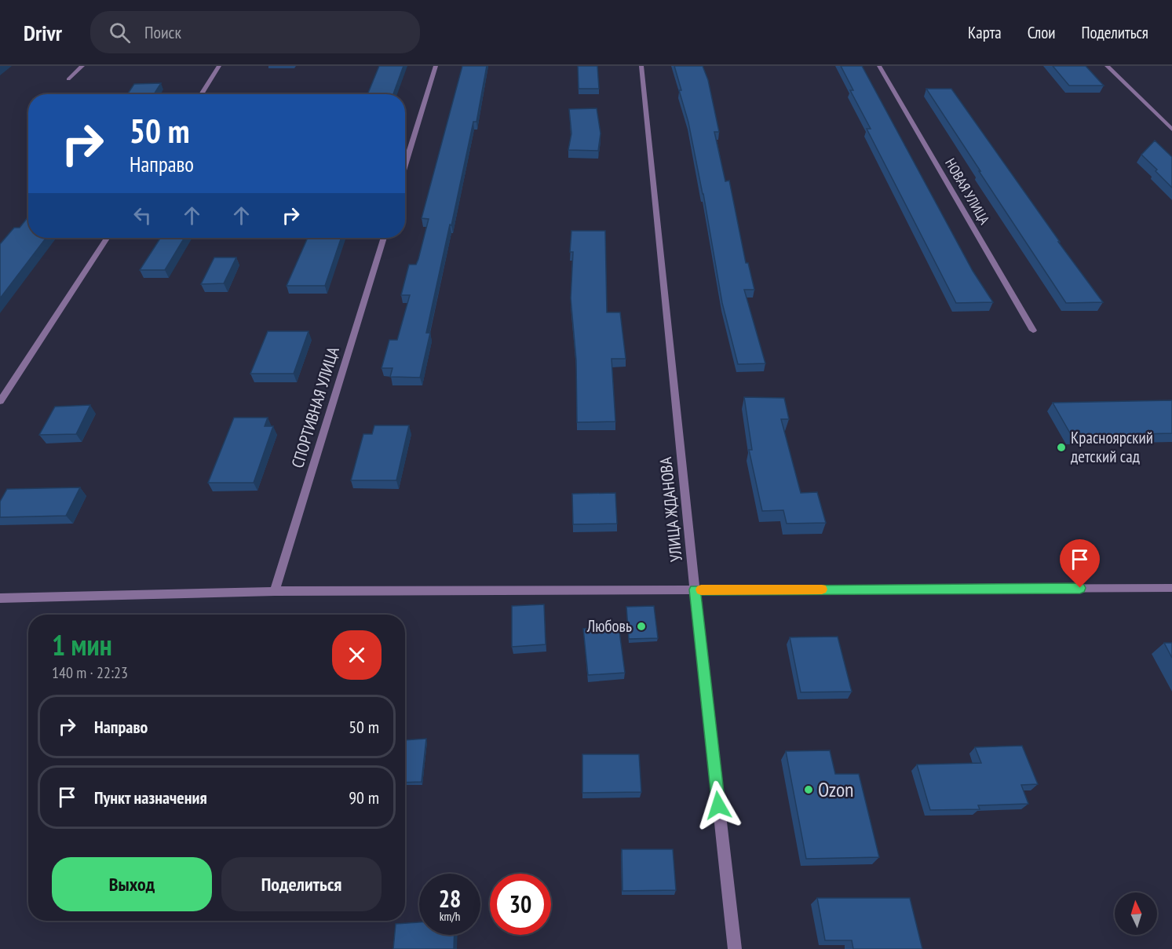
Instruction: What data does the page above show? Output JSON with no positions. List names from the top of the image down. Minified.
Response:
{"streets":{"street":["НОВАЯ УЛИЦА","СПОРТИВНАЯ УЛИЦА","УЛИЦА ЖДАНОВА"]},"places":["Красноярский детский сад","Любовь","Ozon"],"north":"top","page":{"header":"Drivr","search":"Поиск","nav":["Карта","Слои","Поделиться"],"turn":["50 m","Направо"],"heading":["1 мин","140 m · 22:23"],"list":[{"name":"Направо","value":"50 m"},{"name":"Пункт назначения","value":"90 m"}],"buttons":["Выход","Поделиться"],"speed":"28 km/h","limit":"30"}}
